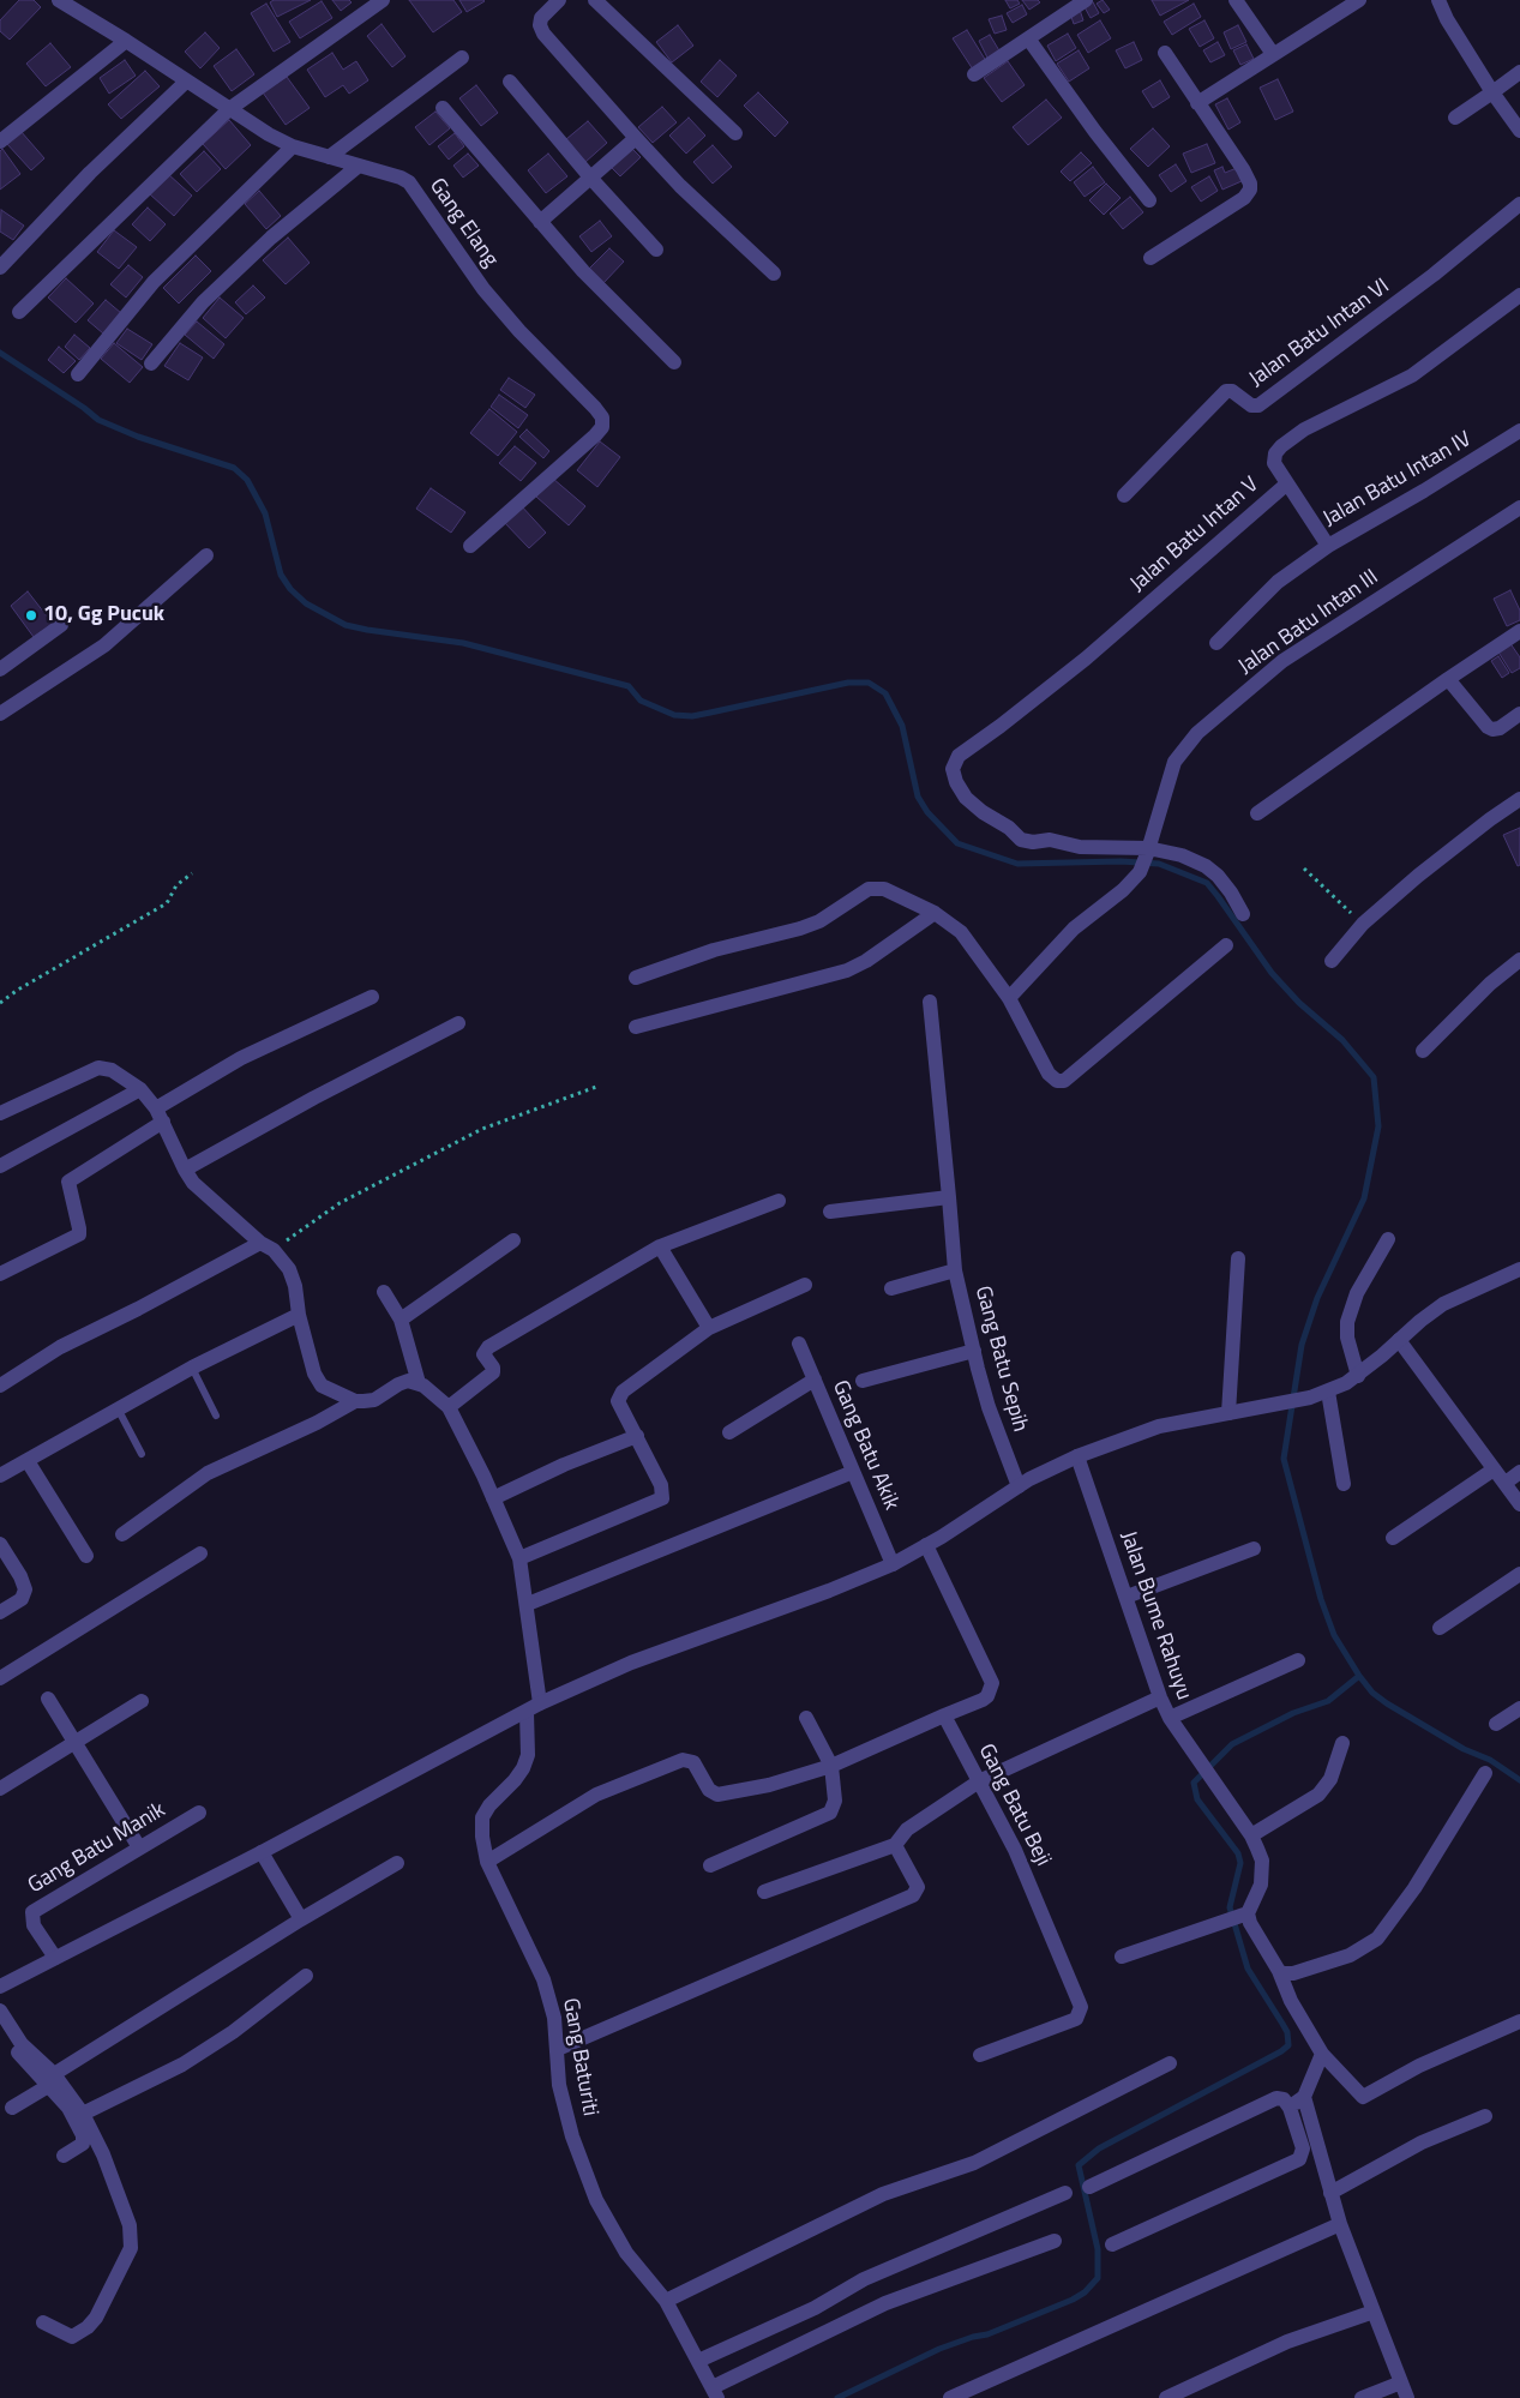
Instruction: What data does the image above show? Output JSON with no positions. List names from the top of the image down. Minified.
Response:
{"streets":{"street":["Gang Elang","Jalan Batu Intan VI","Jalan Batu Intan IV","Jalan Batu Intan V","Jalan Batu Intan III","Gang Batu Sepih","Gang Batu Akik","Jalan Bume Rahuyu","Gang Batu Beji","Gang Batu Manik","Gang Baturiti"]},"crossings":[["Jalan Batu Intan IV","Jalan Batu Intan V"],["Jalan Batu Intan V","Jalan Batu Intan III"]],"places":["10, Gg Pucuk"]}
